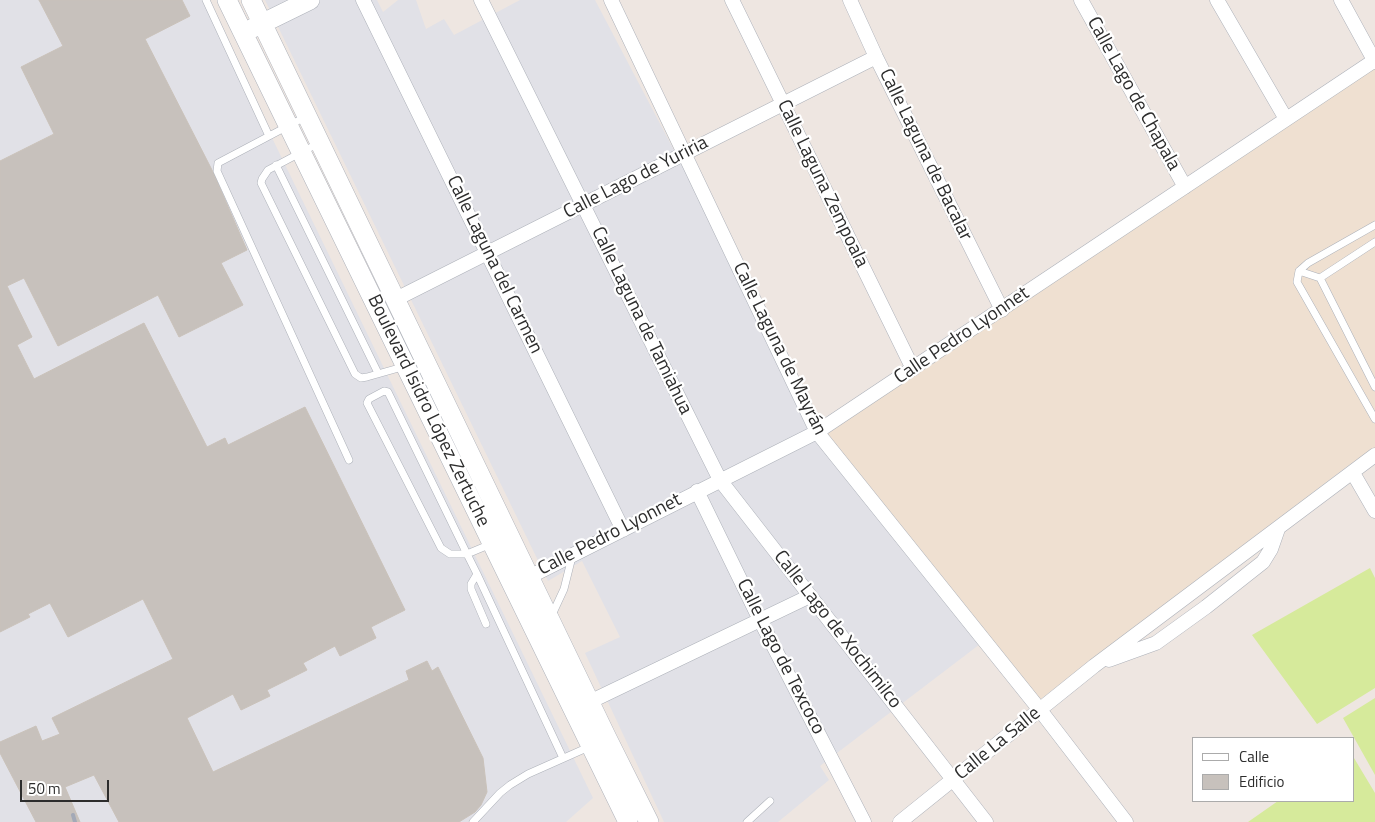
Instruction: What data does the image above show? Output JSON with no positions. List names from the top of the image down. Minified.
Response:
{"streets":{"main road":["Boulevard Isidro López Zertuche"],"street":["Calle Lago de Chapala","Calle Laguna de Bacalar","Calle Lago de Yuriria","Calle Laguna Zempoala","Calle Laguna del Carmen","Calle Laguna de Tamiahua","Calle Pedro Lyonnet","Calle Laguna de Mayrán","Calle Lago de Xochimilco","Calle Lago de Texcoco","Calle La Salle"]},"crossings":[["Calle Lago de Chapala","Calle Pedro Lyonnet"],["Calle Laguna de Bacalar","Calle Lago de Yuriria"],["Calle Laguna de Bacalar","Calle Pedro Lyonnet"],["Calle Lago de Yuriria","Calle Laguna Zempoala"],["Calle Lago de Yuriria","Calle Laguna del Carmen"],["Calle Lago de Yuriria","Calle Laguna de Tamiahua"],["Calle Lago de Yuriria","Calle Laguna de Mayrán"],["Calle Lago de Yuriria","Boulevard Isidro López Zertuche"],["Calle Laguna Zempoala","Calle Pedro Lyonnet"],["Calle Laguna del Carmen","Calle Pedro Lyonnet"],["Calle Laguna de Tamiahua","Calle Pedro Lyonnet"],["Calle Laguna de Tamiahua","Calle Lago de Xochimilco"],["Calle Pedro Lyonnet","Calle Laguna de Mayrán"],["Calle Pedro Lyonnet","Boulevard Isidro López Zertuche"],["Calle Pedro Lyonnet","Calle Lago de Xochimilco"],["Calle Pedro Lyonnet","Calle Lago de Texcoco"],["Calle Laguna de Mayrán","Calle La Salle"],["Calle Lago de Xochimilco","Calle La Salle"]],"legend":["Calle","Edificio"],"scale_bar":"50 m"}
